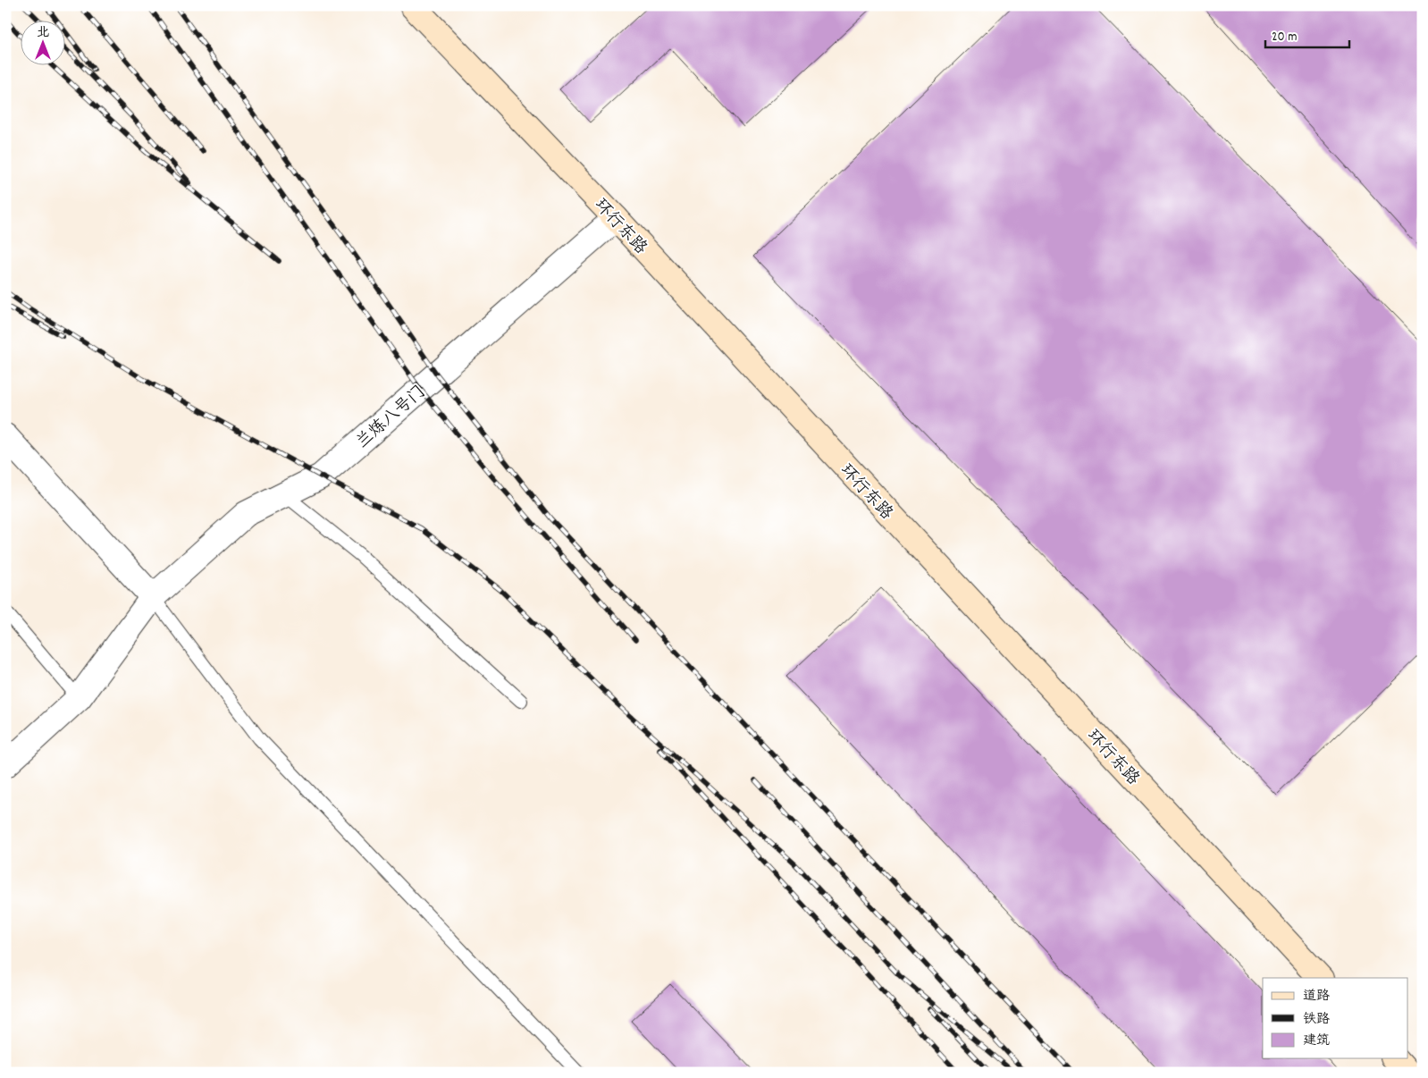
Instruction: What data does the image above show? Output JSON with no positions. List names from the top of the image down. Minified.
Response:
{"streets":{"street":["环行东路","兰炼八号门"]},"crossings":[["环行东路","兰炼八号门"]],"legend":["道路","铁路","建筑"],"scale_bar":"20 m","north":"top"}
